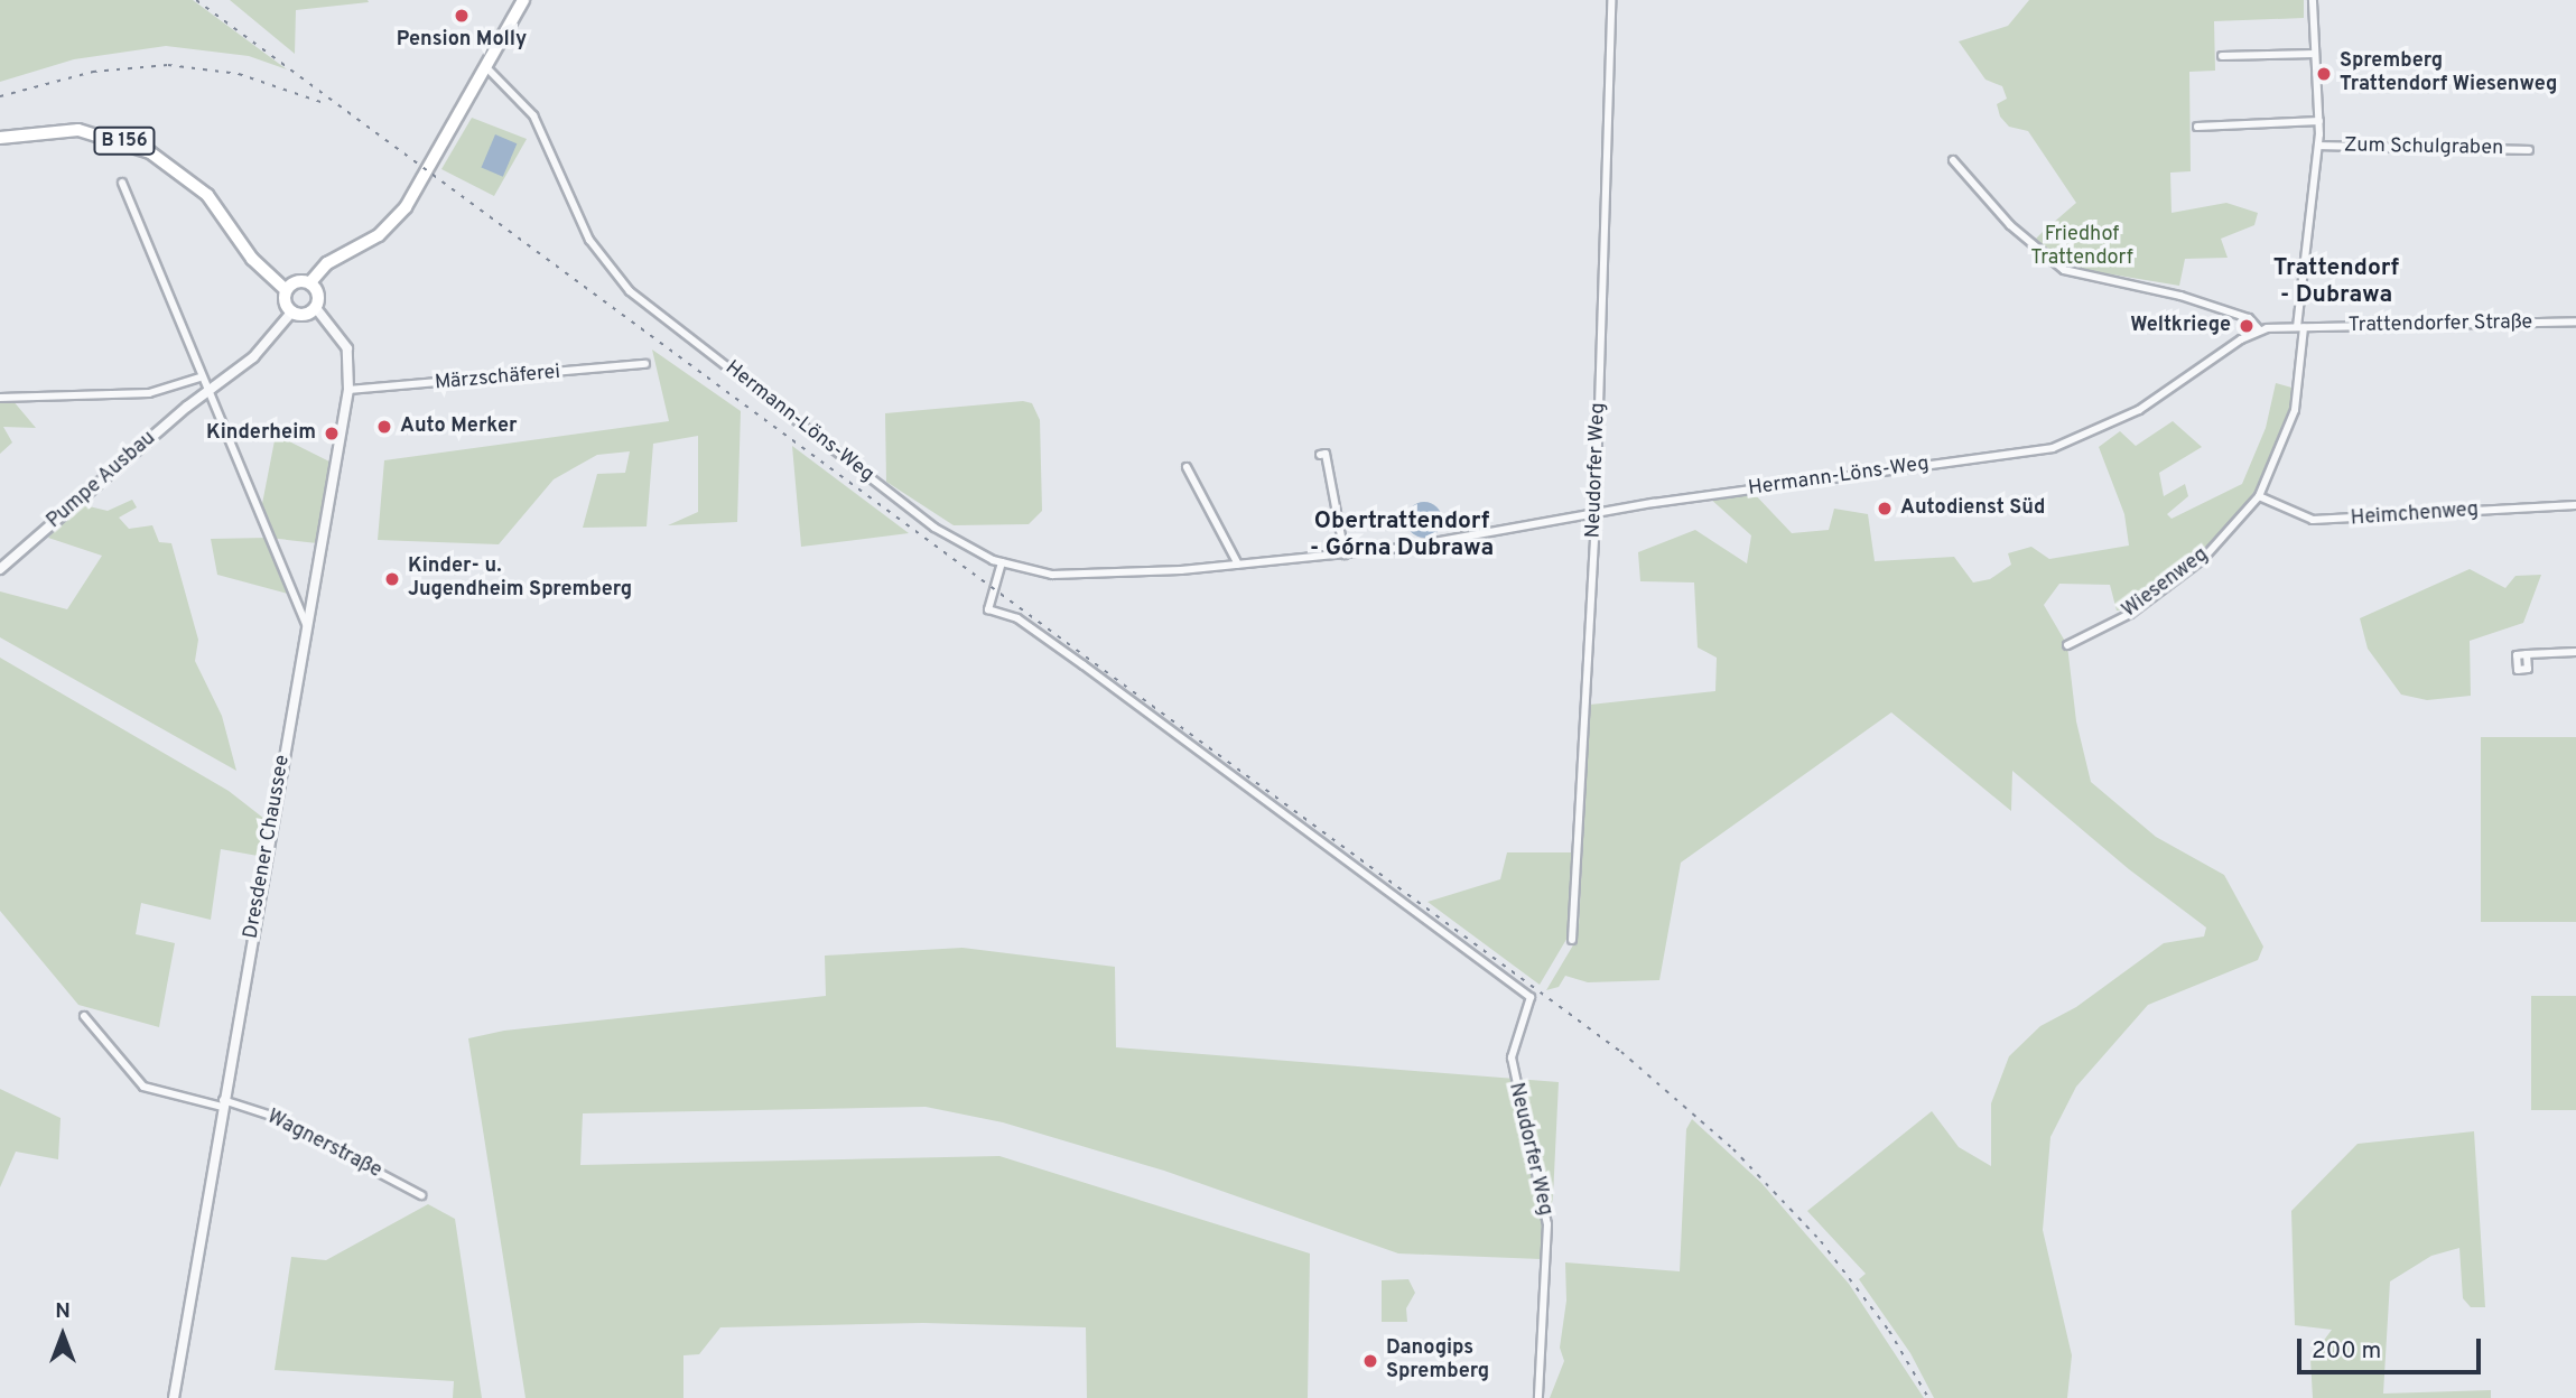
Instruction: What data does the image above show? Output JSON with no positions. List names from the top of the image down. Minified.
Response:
{"streets":{"main road":["B 156"],"street":["Zum Schulgraben","Trattendorfer Straße","Märzschäferei","Hermann-Löns-Weg","Neudorfer Weg","Pumpe Ausbau","Heimchenweg","Wiesenweg","Dresdener Chaussee","Wagnerstraße"]},"crossings":[["B 156","Pumpe Ausbau"],["B 156","Dresdener Chaussee"],["Zum Schulgraben","Wiesenweg"],["Trattendorfer Straße","Wiesenweg"],["Märzschäferei","Dresdener Chaussee"],["Hermann-Löns-Weg","Neudorfer Weg"],["Pumpe Ausbau","Dresdener Chaussee"],["Heimchenweg","Wiesenweg"],["Dresdener Chaussee","Wagnerstraße"]],"districts":["Trattendorf - Dubrawa","Obertrattendorf - Górna Dubrawa"],"parks":["Friedhof Trattendorf"],"places":["Pension Molly","Spremberg Trattendorf Wiesenweg","Weltkriege","Auto Merker","Kinderheim","Autodienst Süd","Kinder- u. Jugendheim Spremberg","Danogips Spremberg"],"scale_bar":"200 m","north":"top"}
